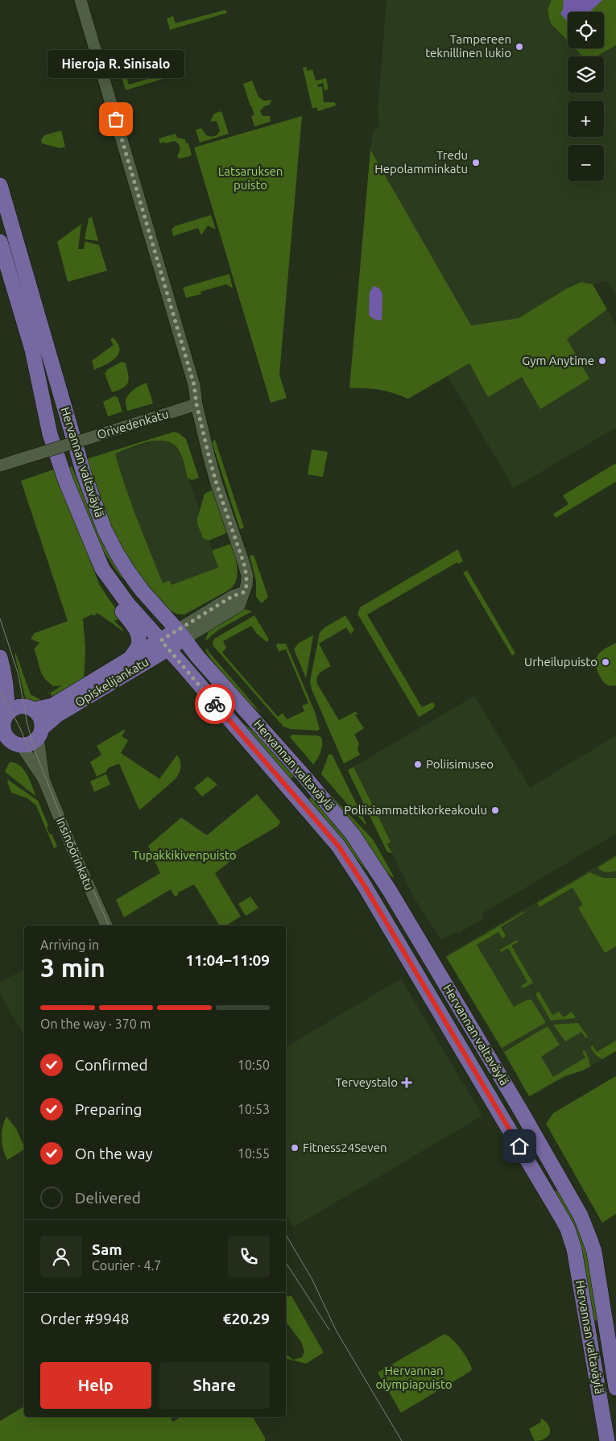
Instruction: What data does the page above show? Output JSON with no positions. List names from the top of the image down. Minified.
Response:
{"streets":{"main road":["Hervannan valtaväylä","Opiskelijankatu"],"street":["Orivedenkatu","Insinöörinkatu"]},"crossings":[["Hervannan valtaväylä","Opiskelijankatu"],["Opiskelijankatu","Insinöörinkatu"]],"parks":["Latsaruksen puisto","Tupakkikivenpuisto","Hervannan olympiapuisto"],"places":{"other":["Tampereen teknillinen lukio","Hieroja R. Sinisalo","Tredu Hepolamminkatu","Gym Anytime","Urheilupuisto","Poliisimuseo","Poliisiammattikorkeakoulu","Fitness24Seven"],"health":["Terveystalo"]},"page":{"map_buttons":["+","−"],"bubble":"Hieroja R. Sinisalo","heading":["3 min","Arriving in","11:04–11:09"],"panel":["Sam","Courier · 4.7","Order #9948","€20.29"],"bar":"On the way · 370 m","list":[["Confirmed","10:50"],["Preparing","10:53"],["On the way","10:55"],"Delivered"],"buttons":["Help","Share"]}}
